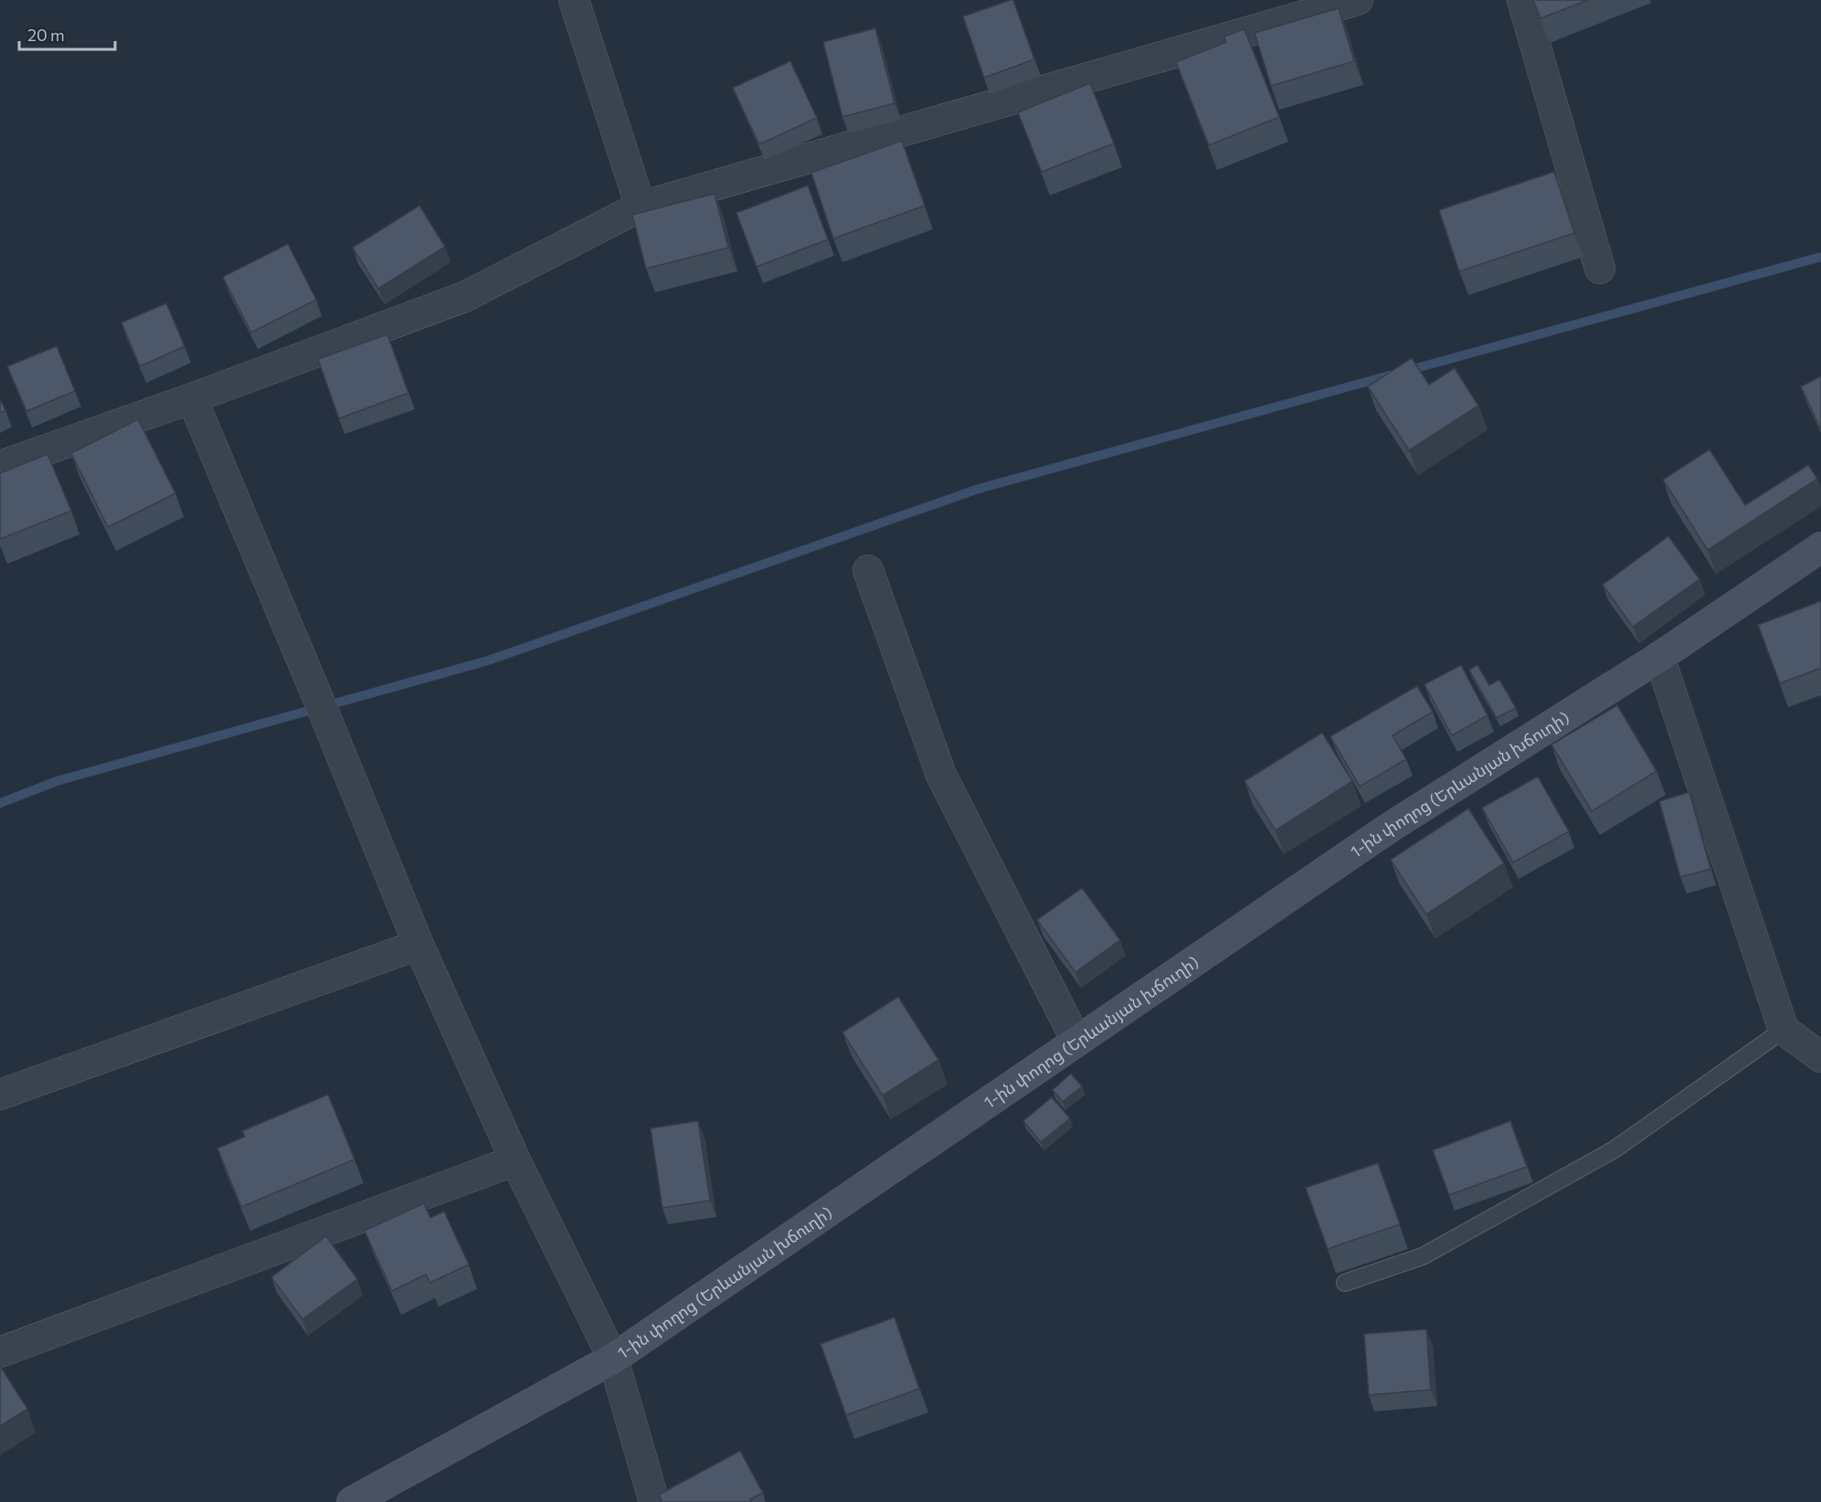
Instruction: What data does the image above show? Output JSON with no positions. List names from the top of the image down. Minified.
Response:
{"streets":{"main road":["1-ին փողոց (Երևանյան խճուղի)"]},"scale_bar":"20 m"}
